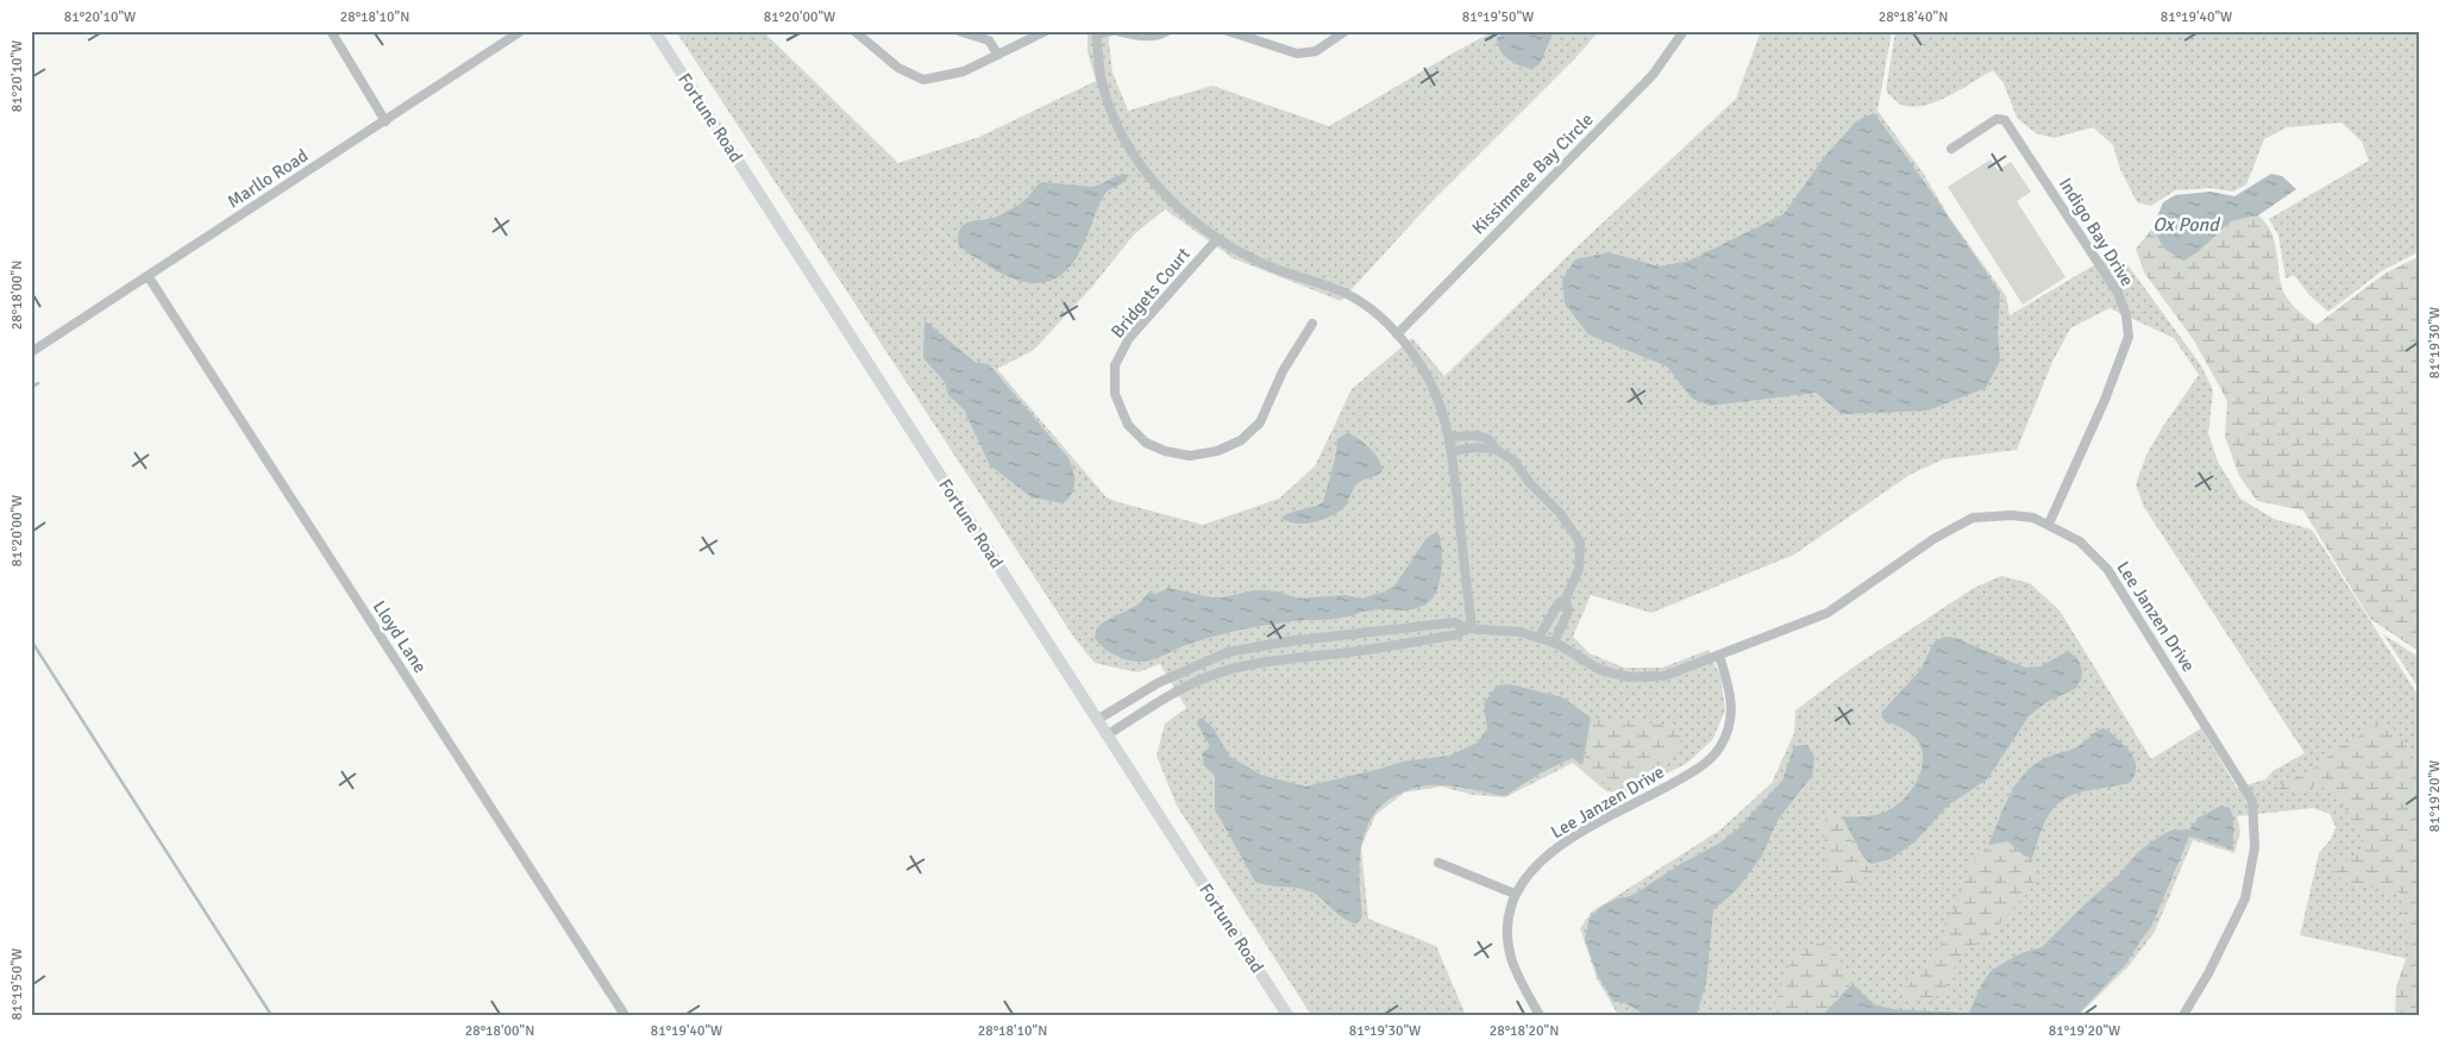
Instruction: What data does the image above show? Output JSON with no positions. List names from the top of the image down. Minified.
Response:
{"streets":{"street":["Fortune Road","Kissimmee Bay Circle","Marllo Road","Indigo Bay Drive","Bridgets Court","Lee Janzen Drive","Lloyd Lane"]},"crossings":[["Fortune Road","Lee Janzen Drive"],["Marllo Road","Lloyd Lane"],["Indigo Bay Drive","Lee Janzen Drive"]],"water":["Ox Pond"],"coordinates":["81°20'10\"W","28°18'10\"N","81°20'00\"W","81°19'50\"W","28°18'40\"N","81°19'40\"W","28°18'00\"N","81°19'30\"W","81°19'20\"W","28°18'20\"N"]}
